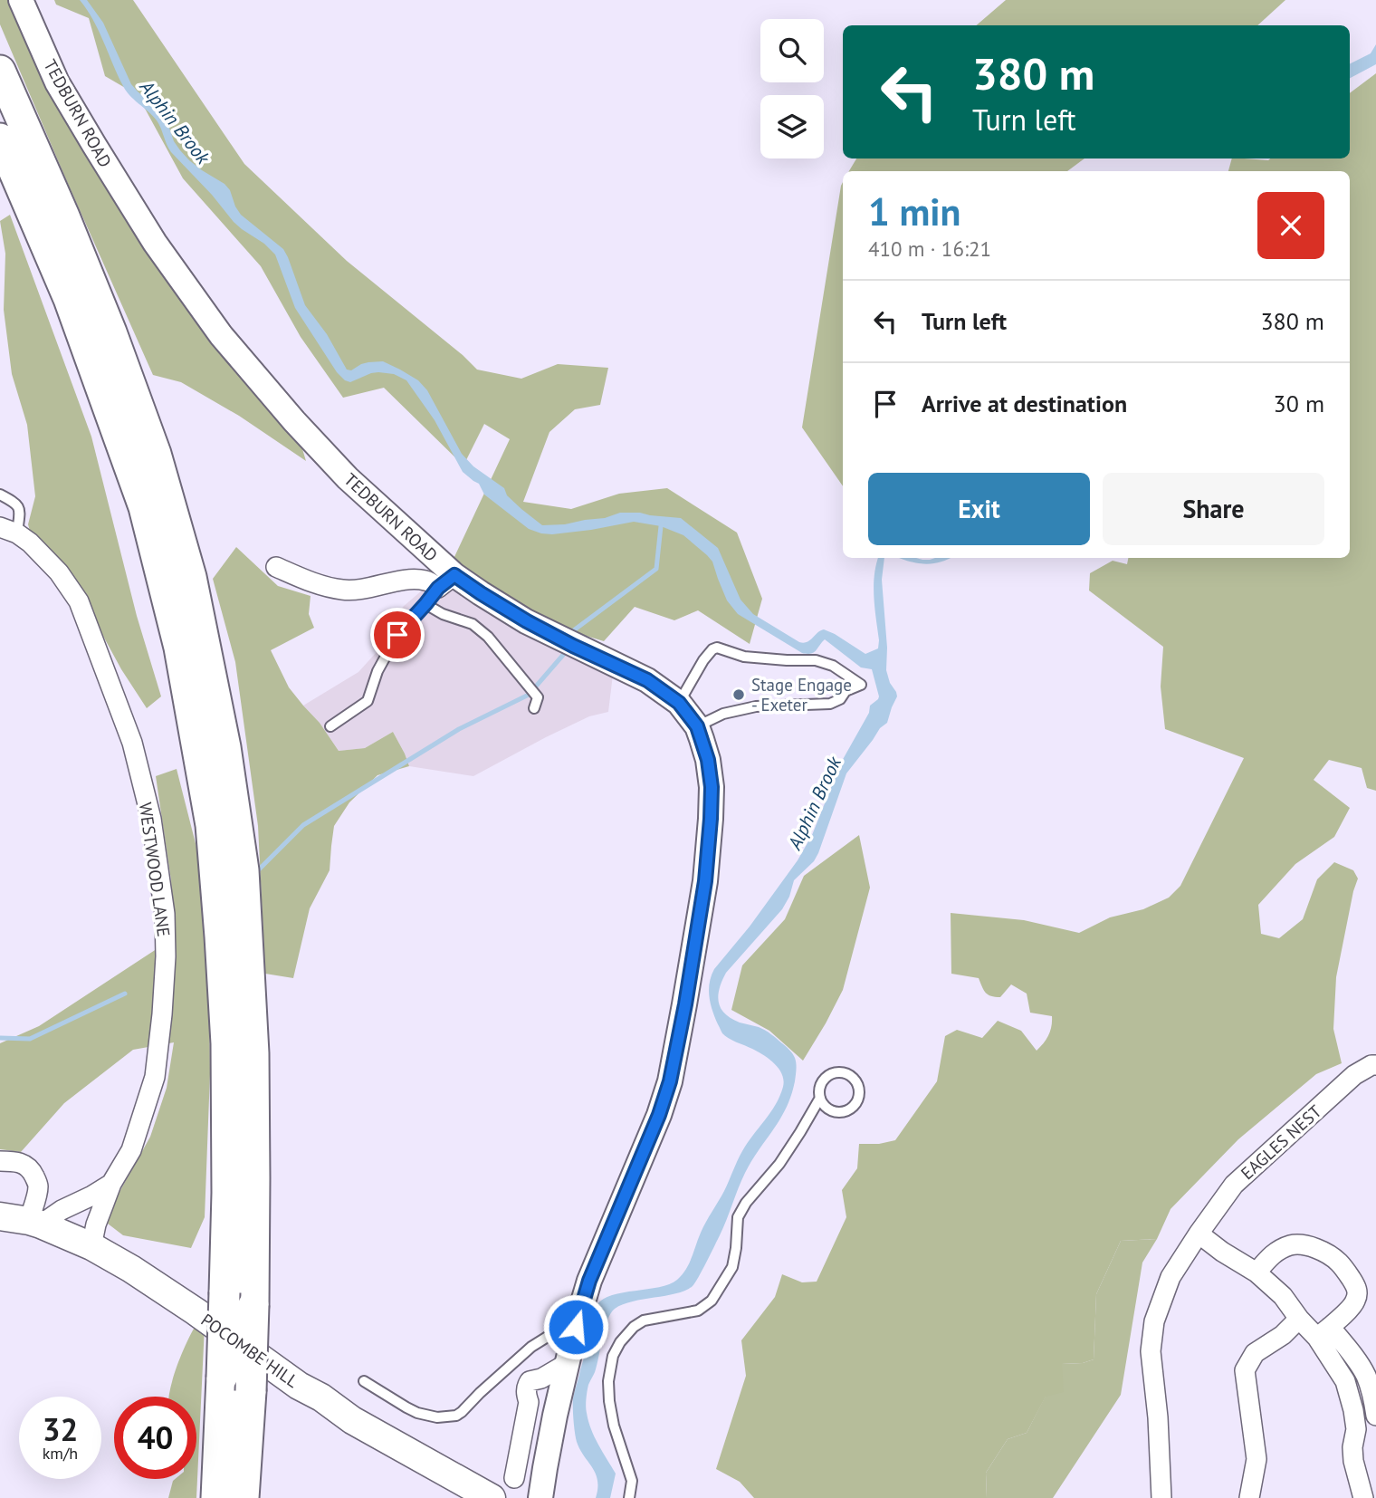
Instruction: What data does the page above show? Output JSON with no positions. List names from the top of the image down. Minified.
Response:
{"streets":{"main road":["POCOMBE HILL"],"street":["TEDBURN ROAD","WESTWOOD LANE","EAGLES NEST"]},"crossings":[["WESTWOOD LANE","POCOMBE HILL"]],"water":["Alphin Brook"],"places":["Stage Engage - Exeter"],"page":{"turn":["380 m","Turn left"],"heading":["1 min","410 m · 16:21"],"list":[{"name":"Turn left","value":"380 m"},{"name":"Arrive at destination","value":"30 m"}],"buttons":["Exit","Share"],"speed":"32 km/h","limit":"40"}}
